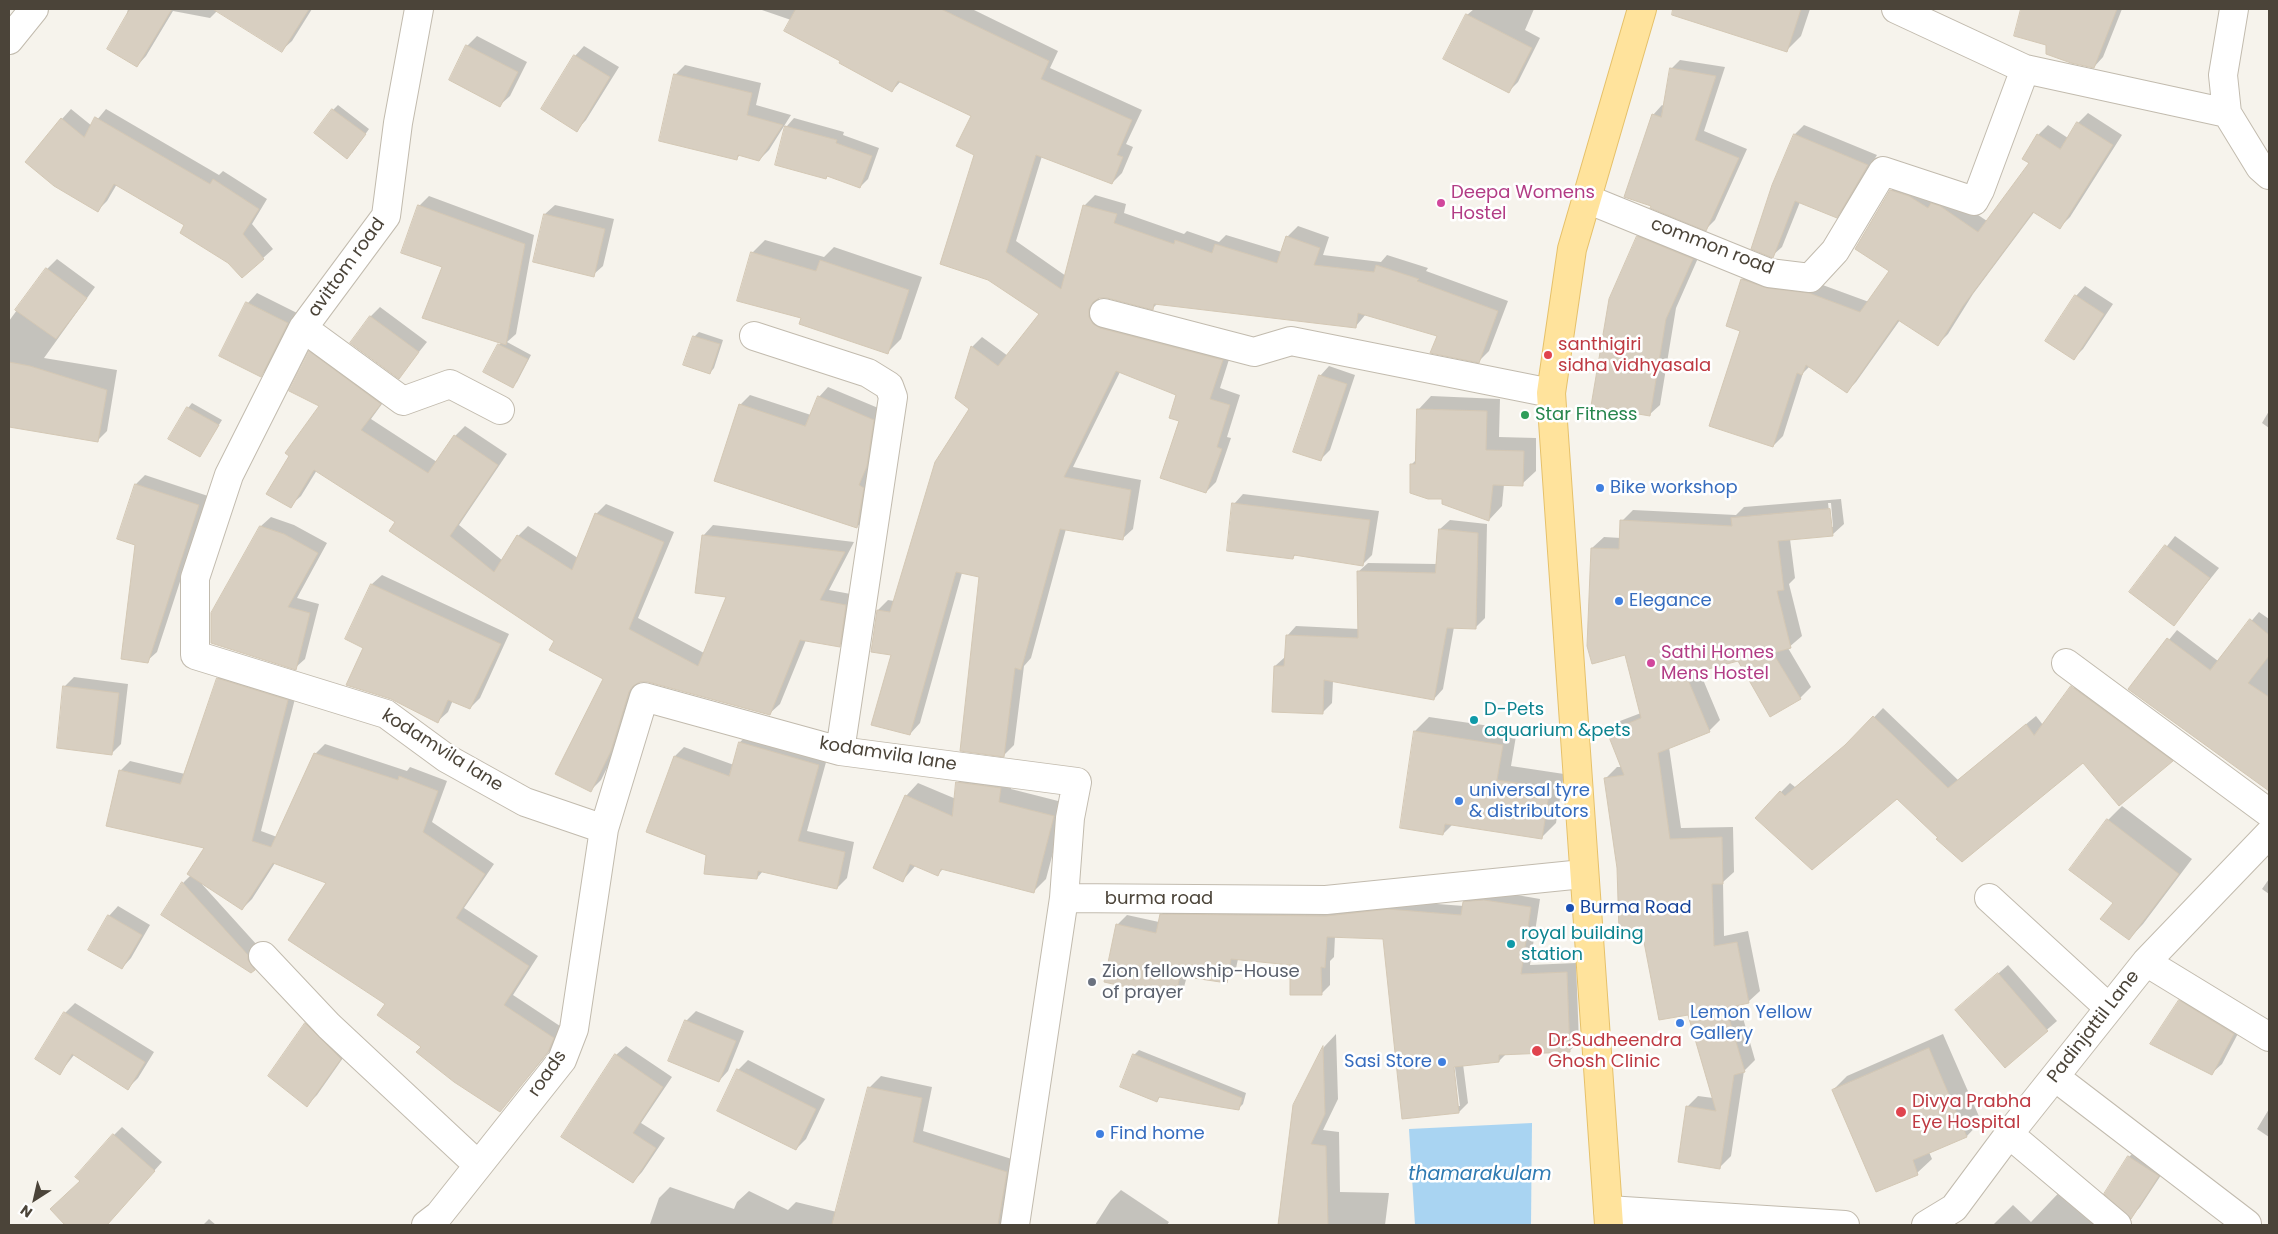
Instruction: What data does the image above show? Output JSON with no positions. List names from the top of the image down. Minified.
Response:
{"streets":{"street":["common road","avittom road","kodamvila lane","burma road","Padinjattil Lane","roads"]},"crossings":[["avittom road","kodamvila lane"],["kodamvila lane","burma road"],["kodamvila lane","roads"]],"water":["thamarakulam"],"places":["Deepa Womens Hostel","santhigiri sidha vidhyasala","Star Fitness","Bike workshop","Elegance","Sathi Homes Mens Hostel","D-Pets aquarium &pets","universal tyre & distributors","Burma Road","royal building station","Zion fellowship-House of prayer","Lemon Yellow Gallery","Dr.Sudheendra Ghosh Clinic","Sasi Store","Divya Prabha Eye Hospital","Find home"],"north":"bottom left"}
